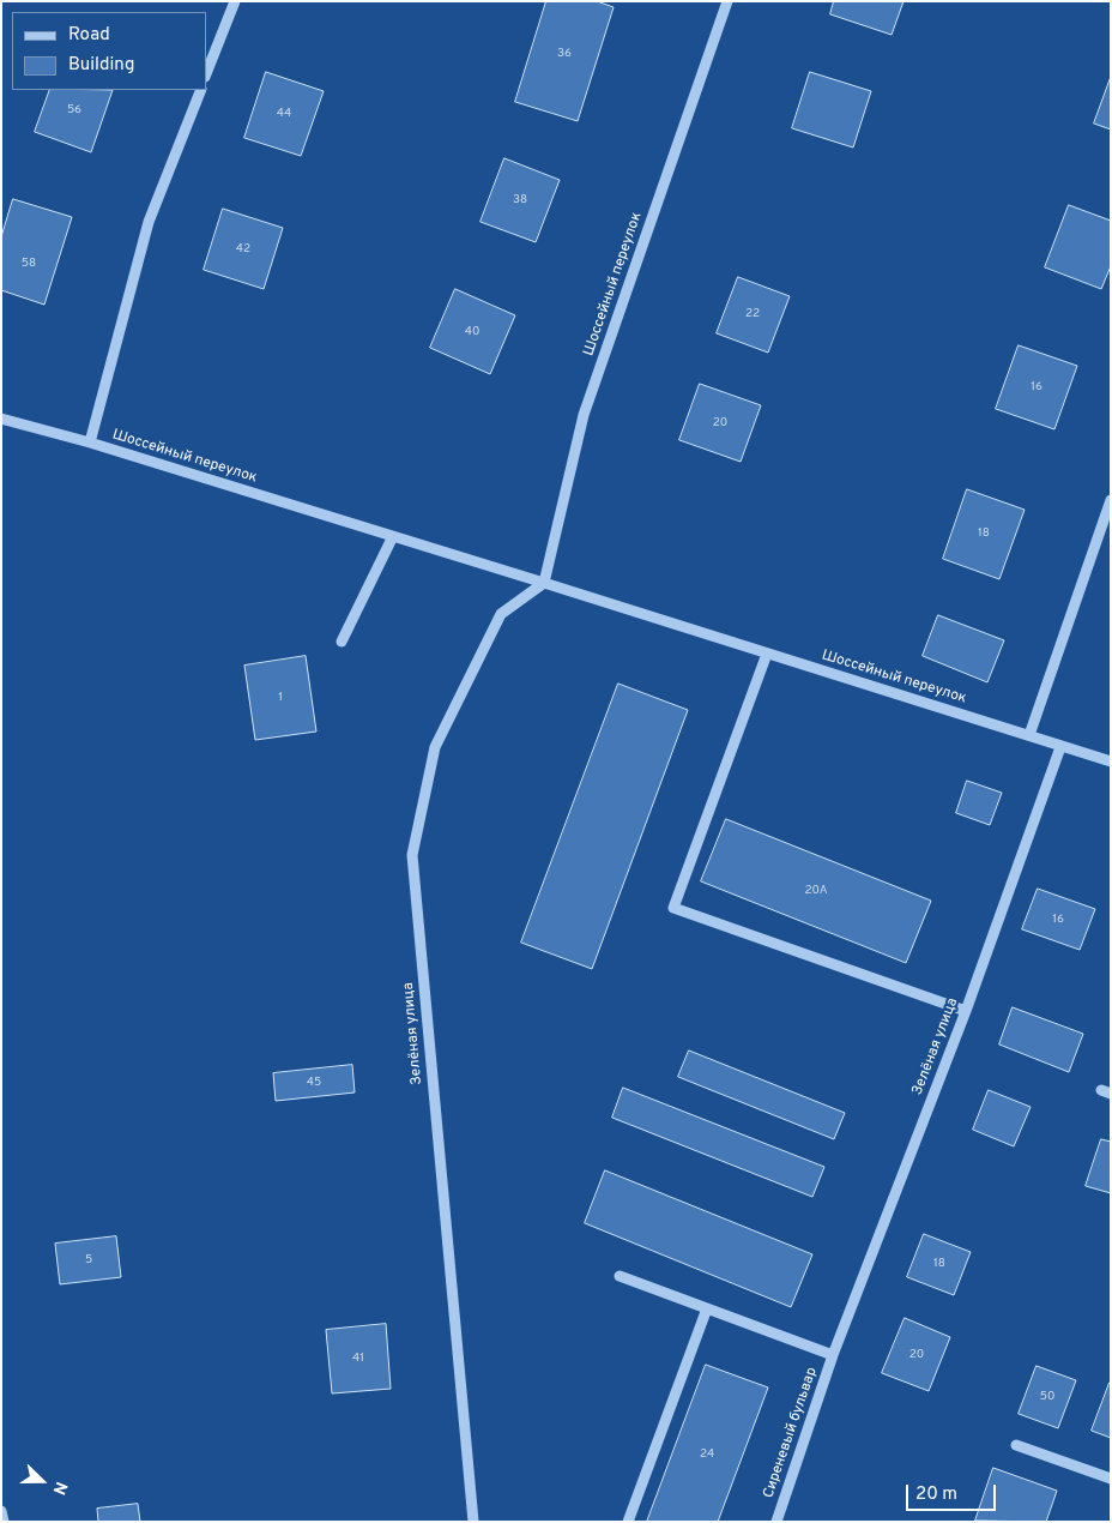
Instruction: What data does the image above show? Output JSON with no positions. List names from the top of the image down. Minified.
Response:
{"streets":{"street":["Шоссейный переулок","Зелёная улица","Сиреневый бульвар"]},"crossings":[["Шоссейный переулок","Зелёная улица"],["Зелёная улица","Сиреневый бульвар"]],"house_numbers":["36","56","44","38","42","58","22","40","16","20","18","1","20А","16","45","5","18","20","41","50","24"],"legend":["Road","Building"],"scale_bar":"20 m","north":"right"}
